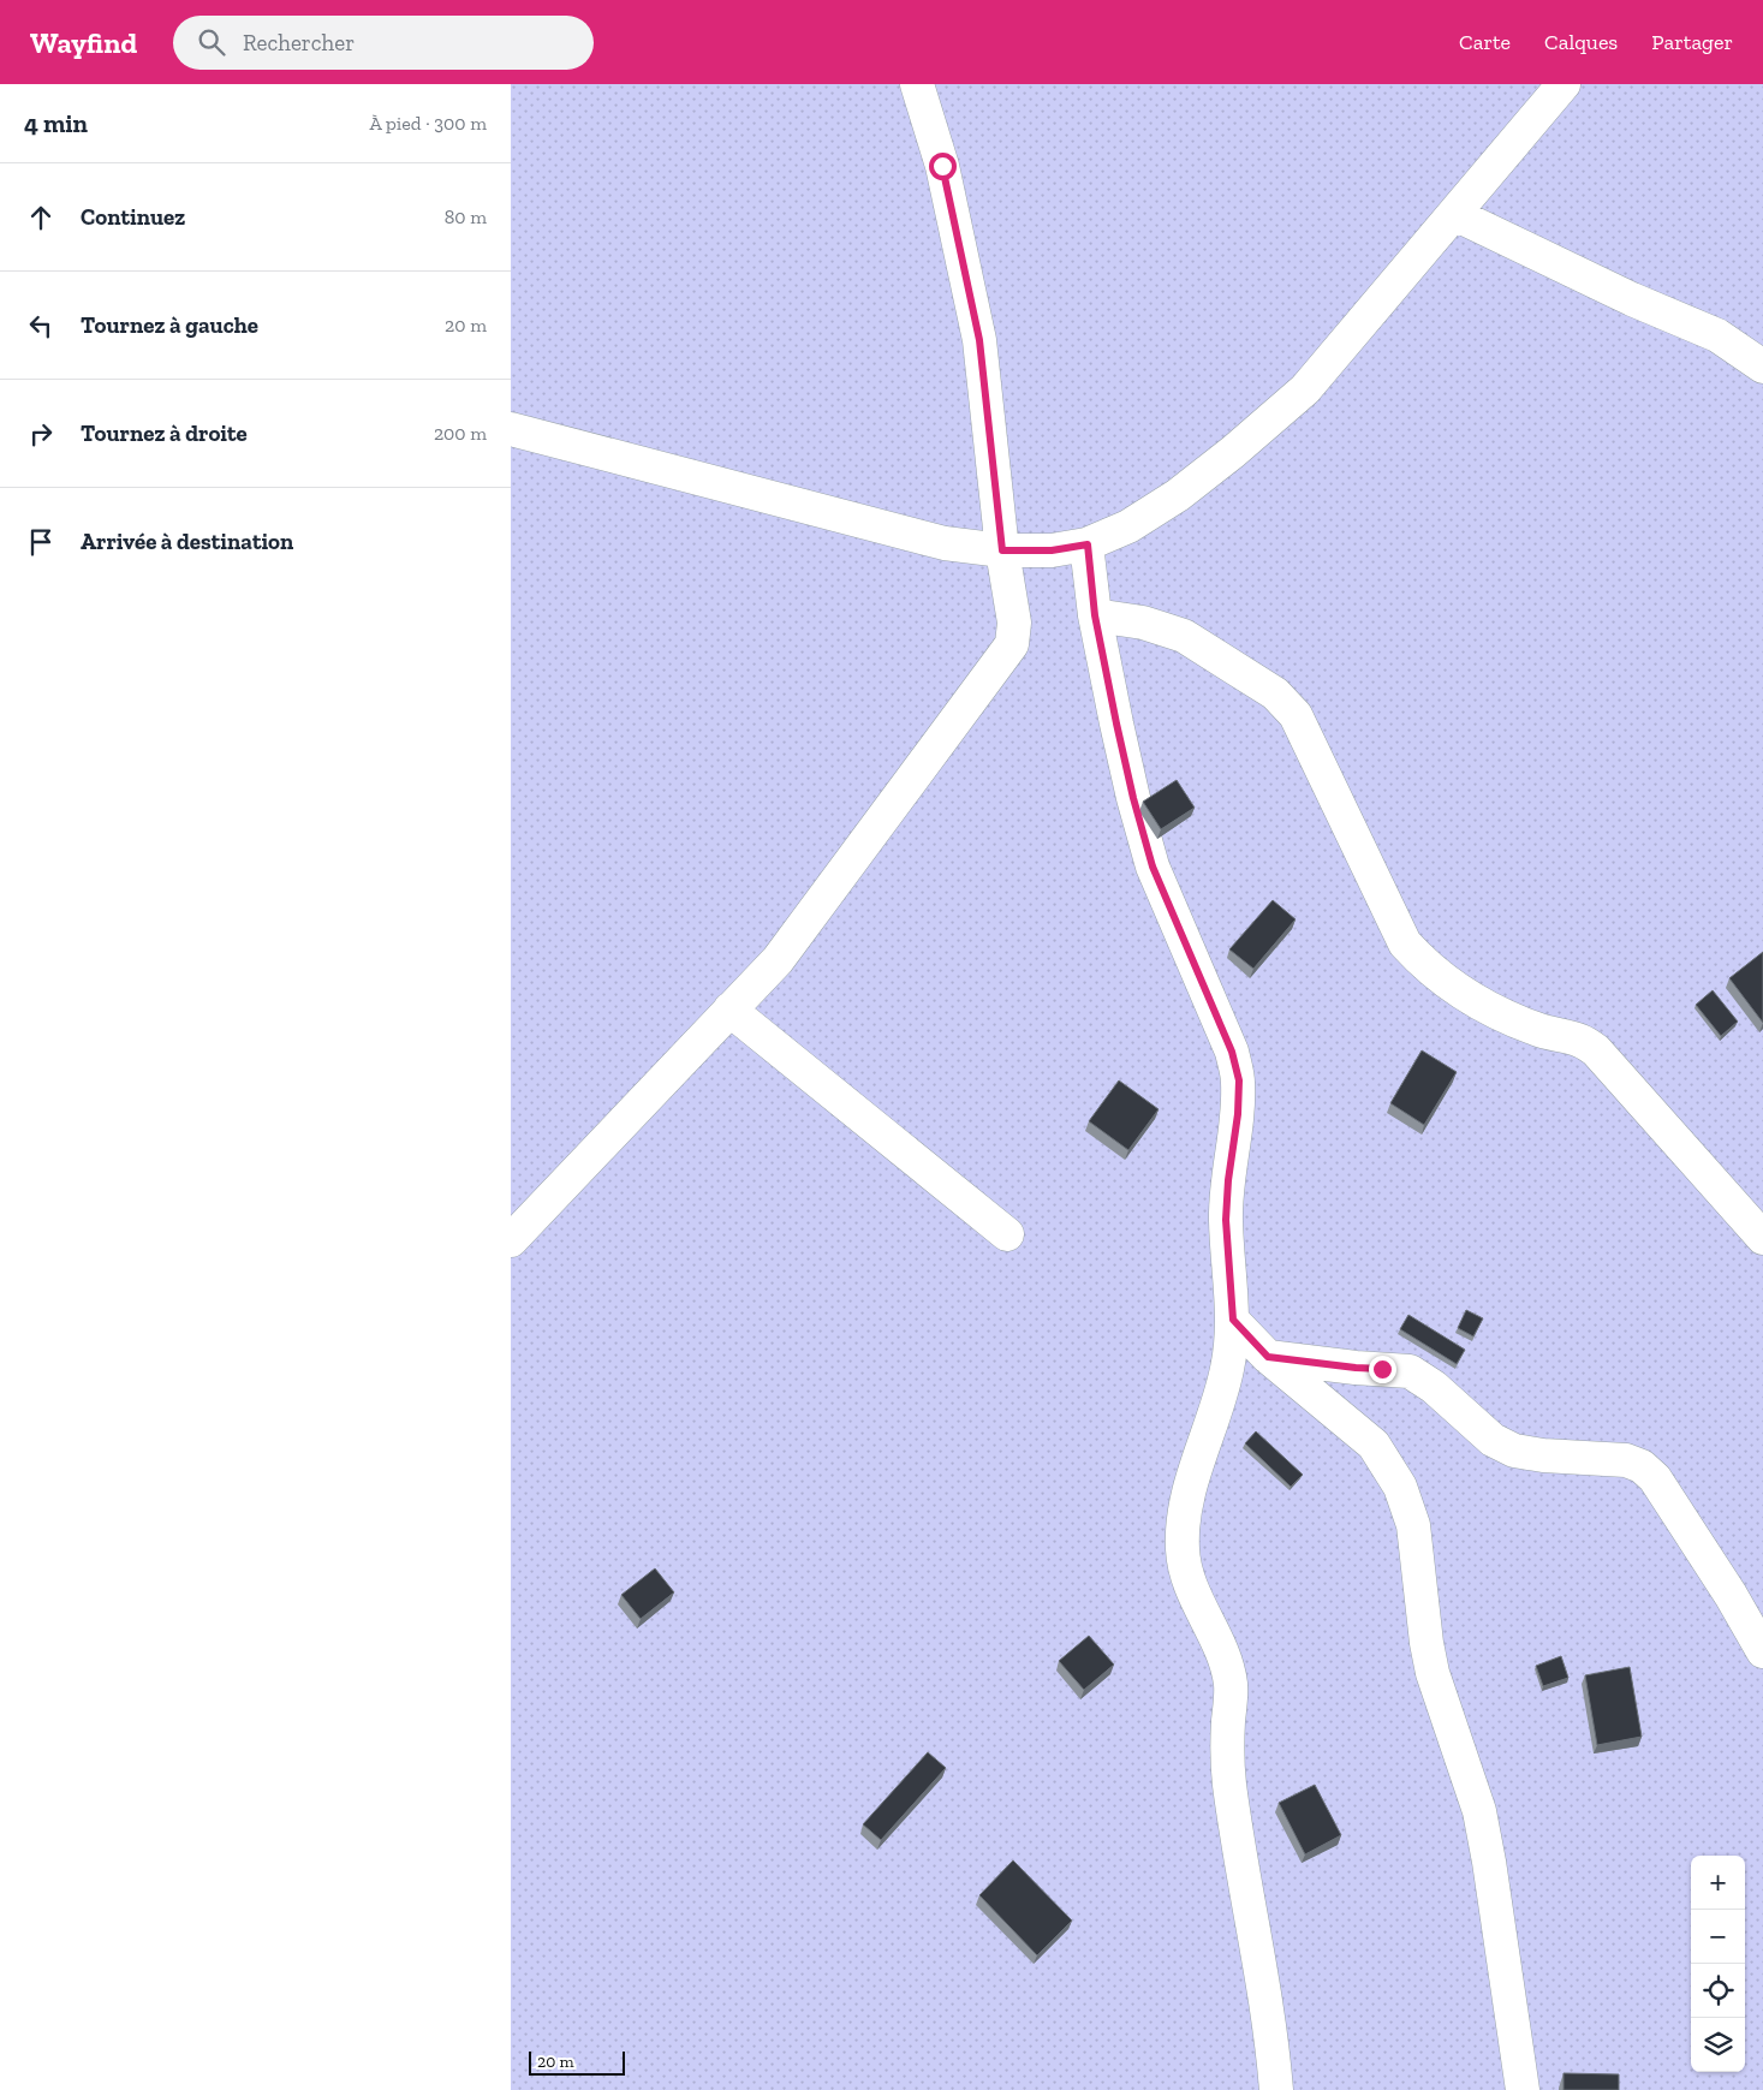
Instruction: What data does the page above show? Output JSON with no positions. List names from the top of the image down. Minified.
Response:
{"scale_bar":"20 m","page":{"header":"Wayfind","search":"Rechercher","nav":["Carte","Calques","Partager"],"heading":["4 min","À pied · 300 m"],"list":[["Continuez","80 m"],["Tournez à gauche","20 m"],["Tournez à droite","200 m"],"Arrivée à destination"],"map_buttons":["+","−"],"scale":"20 m"}}
